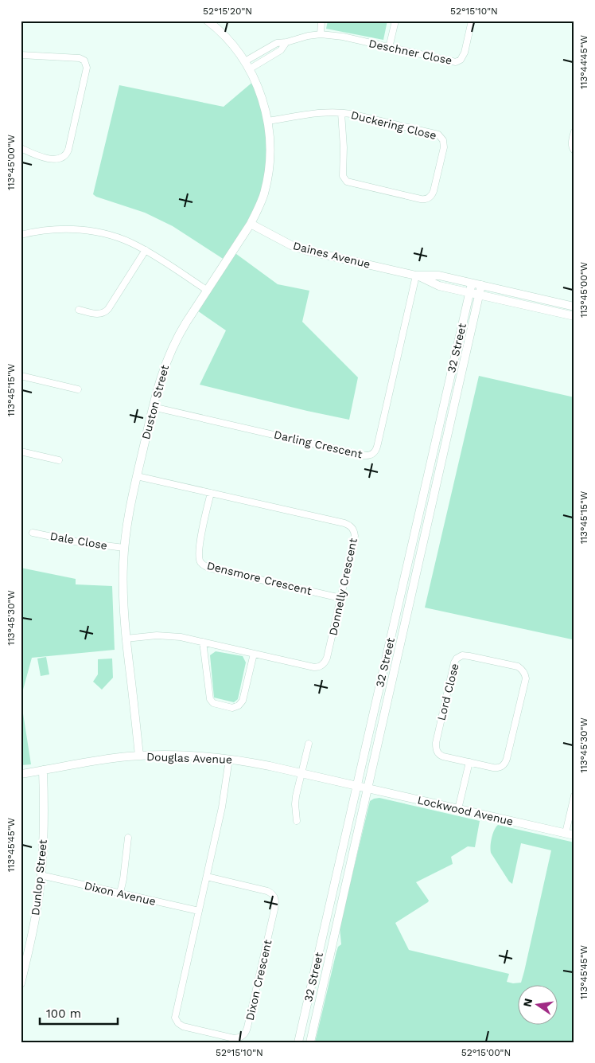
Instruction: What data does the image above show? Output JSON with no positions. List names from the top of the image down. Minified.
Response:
{"streets":{"street":["Deschner Close","Duckering Close","Daines Avenue","32 Street","Duston Street","Darling Crescent","Dale Close","Densmore Crescent","Donnelly Crescent","Lord Close","Douglas Avenue","Lockwood Avenue","Dunlop Street","Dixon Avenue","Dixon Crescent"]},"crossings":[["Deschner Close","Duston Street"],["Duckering Close","Duston Street"],["Daines Avenue","32 Street"],["Daines Avenue","Duston Street"],["Daines Avenue","Darling Crescent"],["32 Street","Douglas Avenue"],["32 Street","Lockwood Avenue"],["Duston Street","Darling Crescent"],["Duston Street","Dale Close"],["Duston Street","Donnelly Crescent"],["Duston Street","Douglas Avenue"],["Densmore Crescent","Donnelly Crescent"],["Douglas Avenue","Lockwood Avenue"],["Douglas Avenue","Dunlop Street"],["Douglas Avenue","Dixon Crescent"],["Dunlop Street","Dixon Avenue"],["Dixon Avenue","Dixon Crescent"]],"scale_bar":"100 m","north":"left","coordinates":["52°15'20\"N","52°15'10\"N","113°44'45\"W","113°45'00\"W","113°45'15\"W","113°45'30\"W","113°45'45\"W","52°15'00\"N"]}
